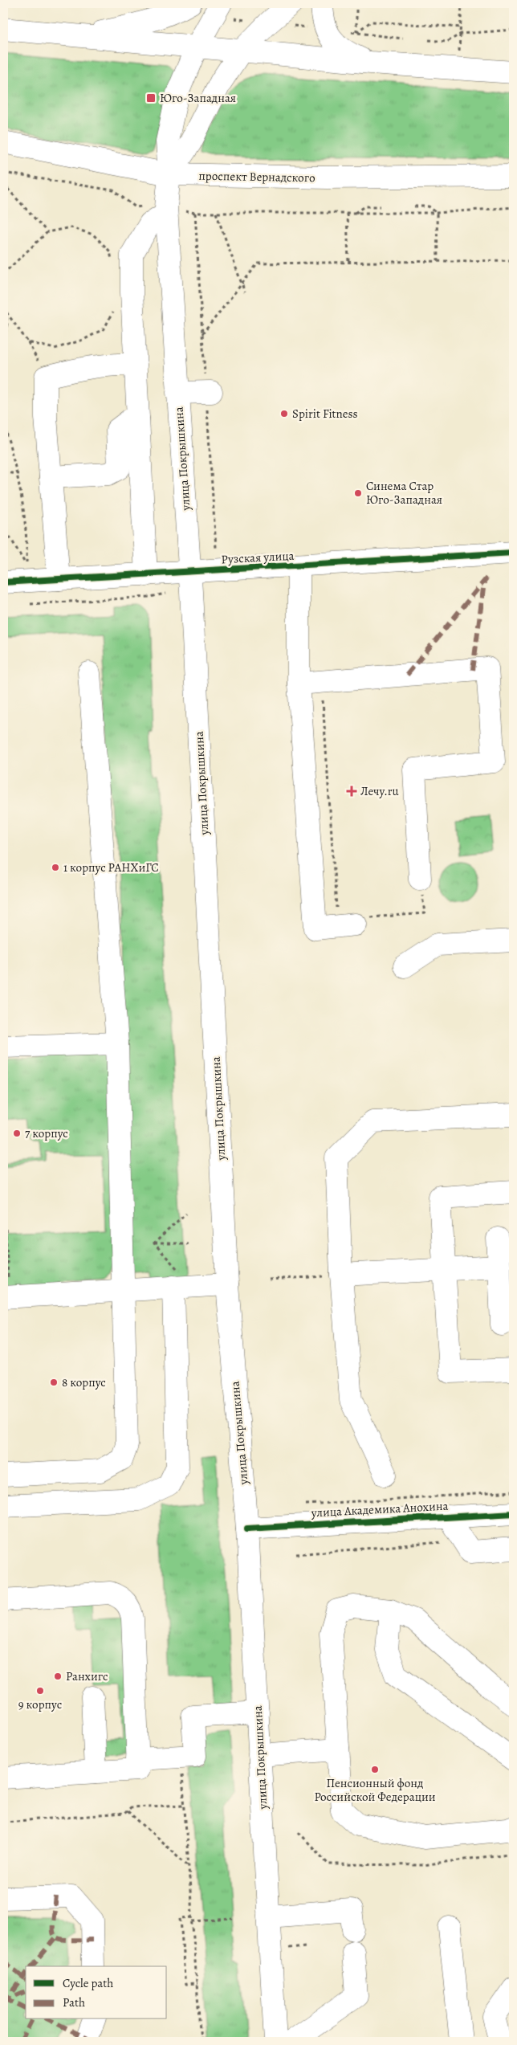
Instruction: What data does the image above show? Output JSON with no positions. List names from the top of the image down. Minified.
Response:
{"streets":{"main road":["проспект Вернадского","улица Покрышкина","Рузская улица","улица Академика Анохина"]},"crossings":[["проспект Вернадского","улица Покрышкина"],["улица Покрышкина","Рузская улица"],["улица Покрышкина","улица Академика Анохина"]],"places":{"transit":["Юго-Западная"],"other":["Spirit Fitness","Синема Стар Юго-Западная","1 корпус РАНХиГС","7 корпус","8 корпус","Ранхигс","9 корпус","Пенсионный фонд Российской Федерации"],"health":["Лечу.ru"]},"legend":["Cycle path","Path"]}
